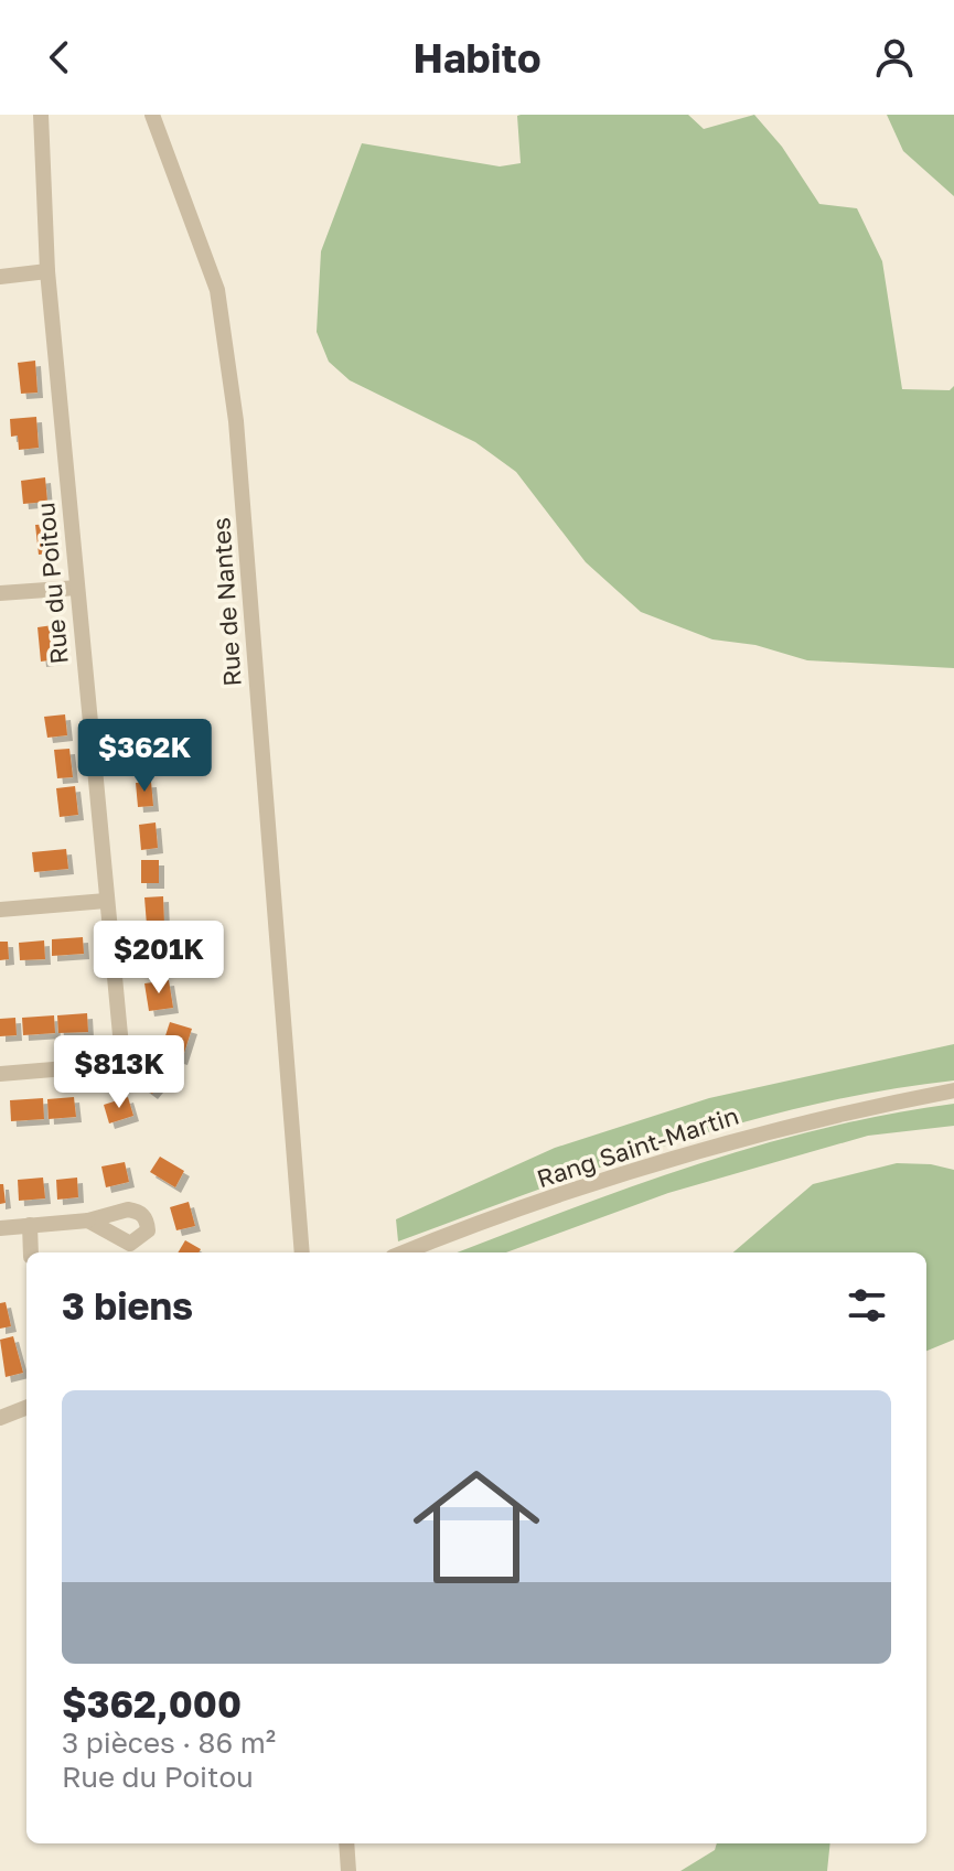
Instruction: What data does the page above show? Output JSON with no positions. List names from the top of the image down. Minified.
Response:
{"streets":{"street":["Rue du Poitou","Rue de Nantes","Rang Saint-Martin"]},"page":{"header":"Habito","price":["$362K","$201K","$813K"],"heading":"3 biens","list":[{"name":"$362,000","note":"3 pièces · 86 m² · Rue du Poitou"}]}}
